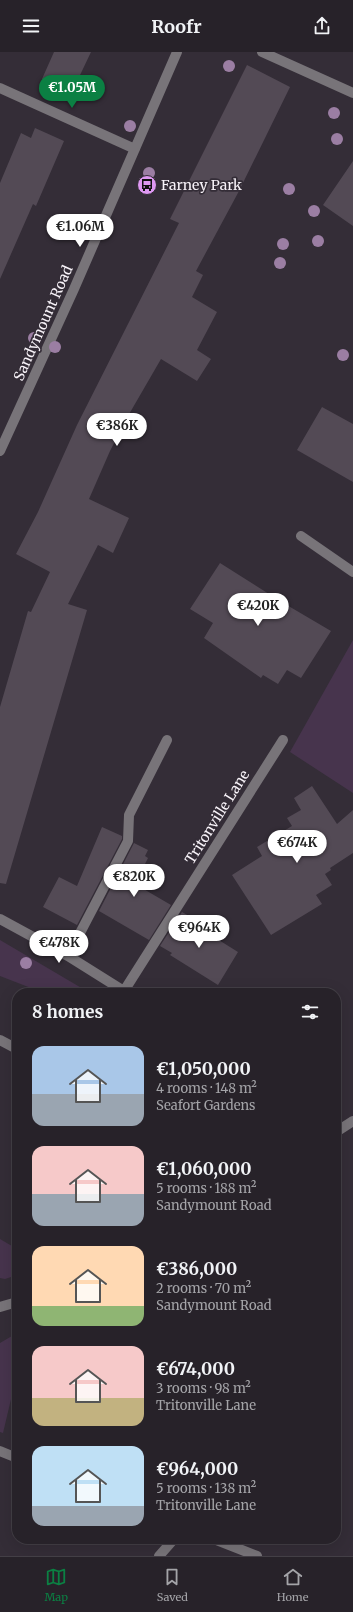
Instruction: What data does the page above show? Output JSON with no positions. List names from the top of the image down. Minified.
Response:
{"streets":{"street":["Sandymount Road","Tritonville Lane"]},"places":{"bus stop":["Farney Park"]},"page":{"header":"Roofr","price":["€1.05M","€1.06M","€386K","€420K","€674K","€820K","€964K","€478K"],"heading":"8 homes","list":[{"name":"€1,050,000","note":"4 rooms · 148 m² · Seafort Gardens"},{"name":"€1,060,000","note":"5 rooms · 188 m² · Sandymount Road"},{"name":"€386,000","note":"2 rooms · 70 m² · Sandymount Road"},{"name":"€674,000","note":"3 rooms · 98 m² · Tritonville Lane"},{"name":"€964,000","note":"5 rooms · 138 m² · Tritonville Lane"}],"tabs":["Map","Saved","Home"]}}
